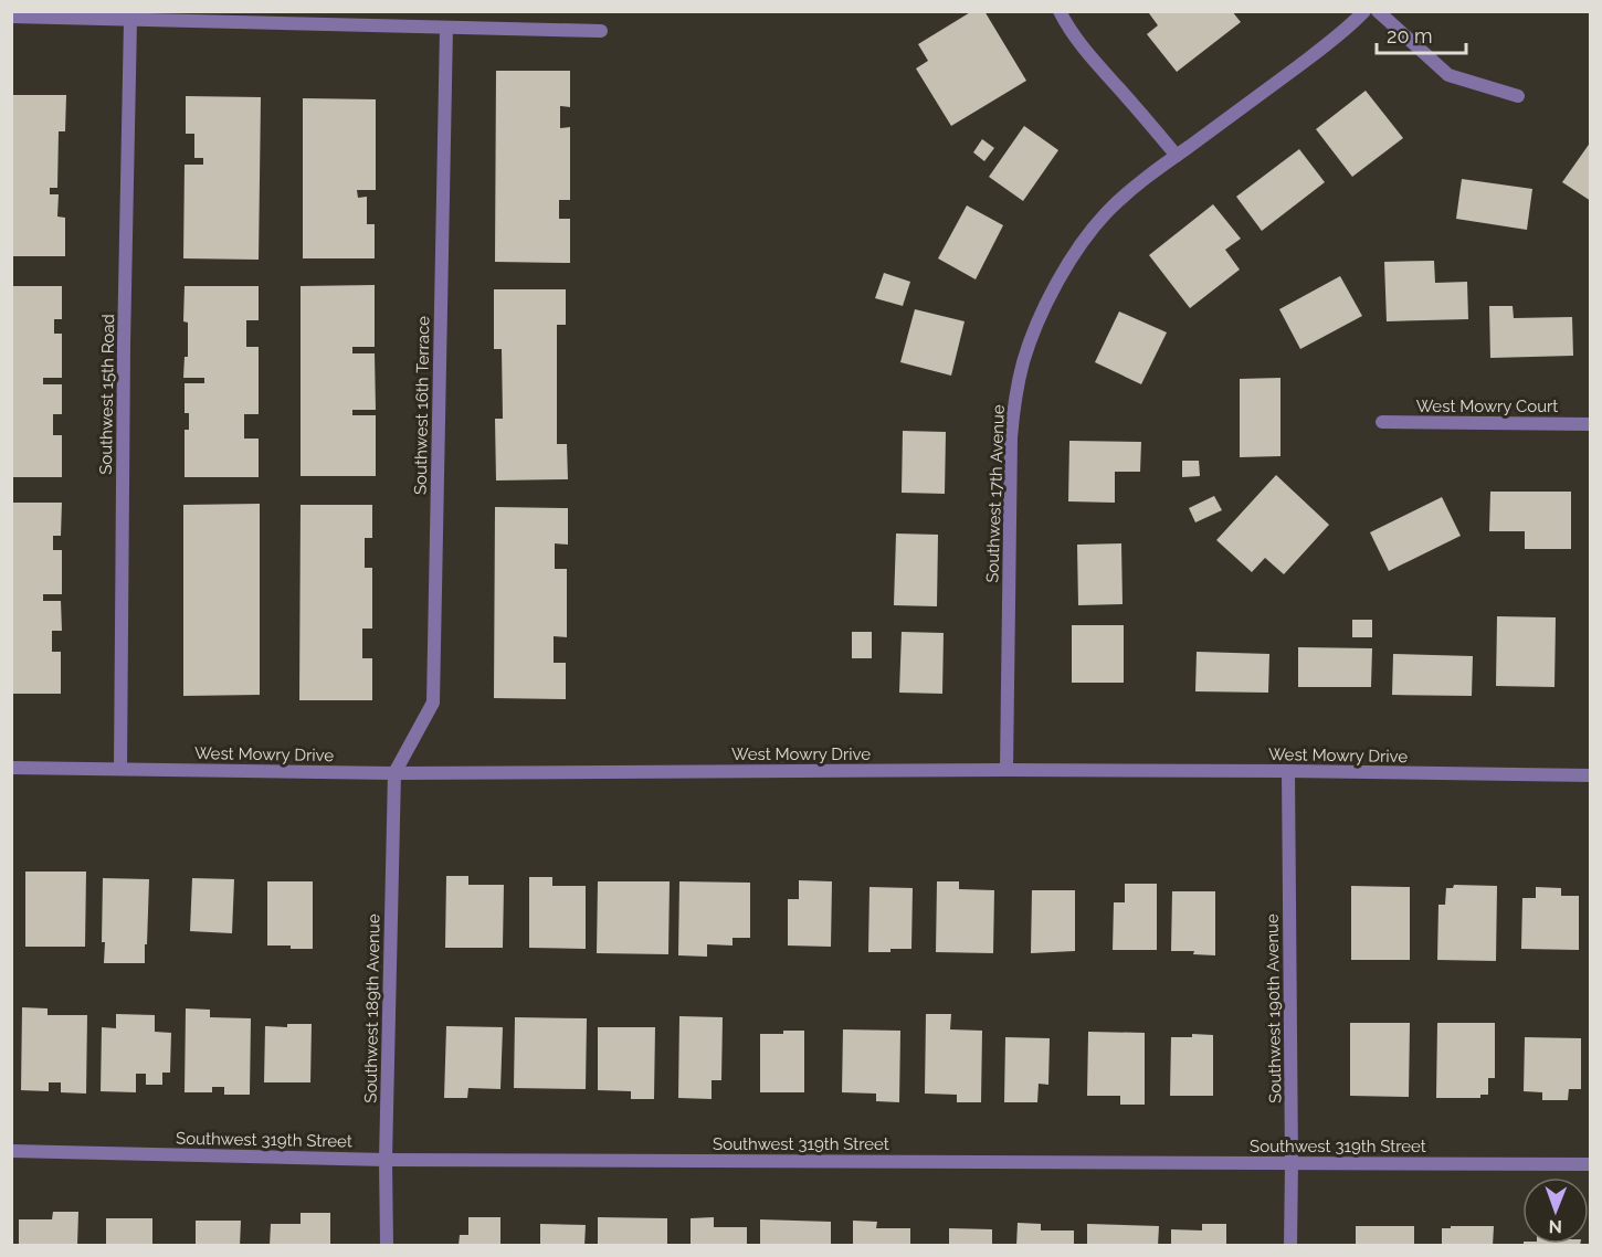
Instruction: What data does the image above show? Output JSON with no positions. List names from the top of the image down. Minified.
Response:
{"streets":{"street":["Southwest 15th Road","Southwest 16th Terrace","West Mowry Court","Southwest 17th Avenue","West Mowry Drive","Southwest 189th Avenue","Southwest 190th Avenue","Southwest 319th Street"]},"crossings":[["Southwest 15th Road","West Mowry Drive"],["Southwest 16th Terrace","West Mowry Drive"],["Southwest 16th Terrace","Southwest 189th Avenue"],["Southwest 17th Avenue","West Mowry Drive"],["West Mowry Drive","Southwest 189th Avenue"],["West Mowry Drive","Southwest 190th Avenue"],["Southwest 189th Avenue","Southwest 319th Street"],["Southwest 190th Avenue","Southwest 319th Street"]],"scale_bar":"20 m","north":"bottom"}
